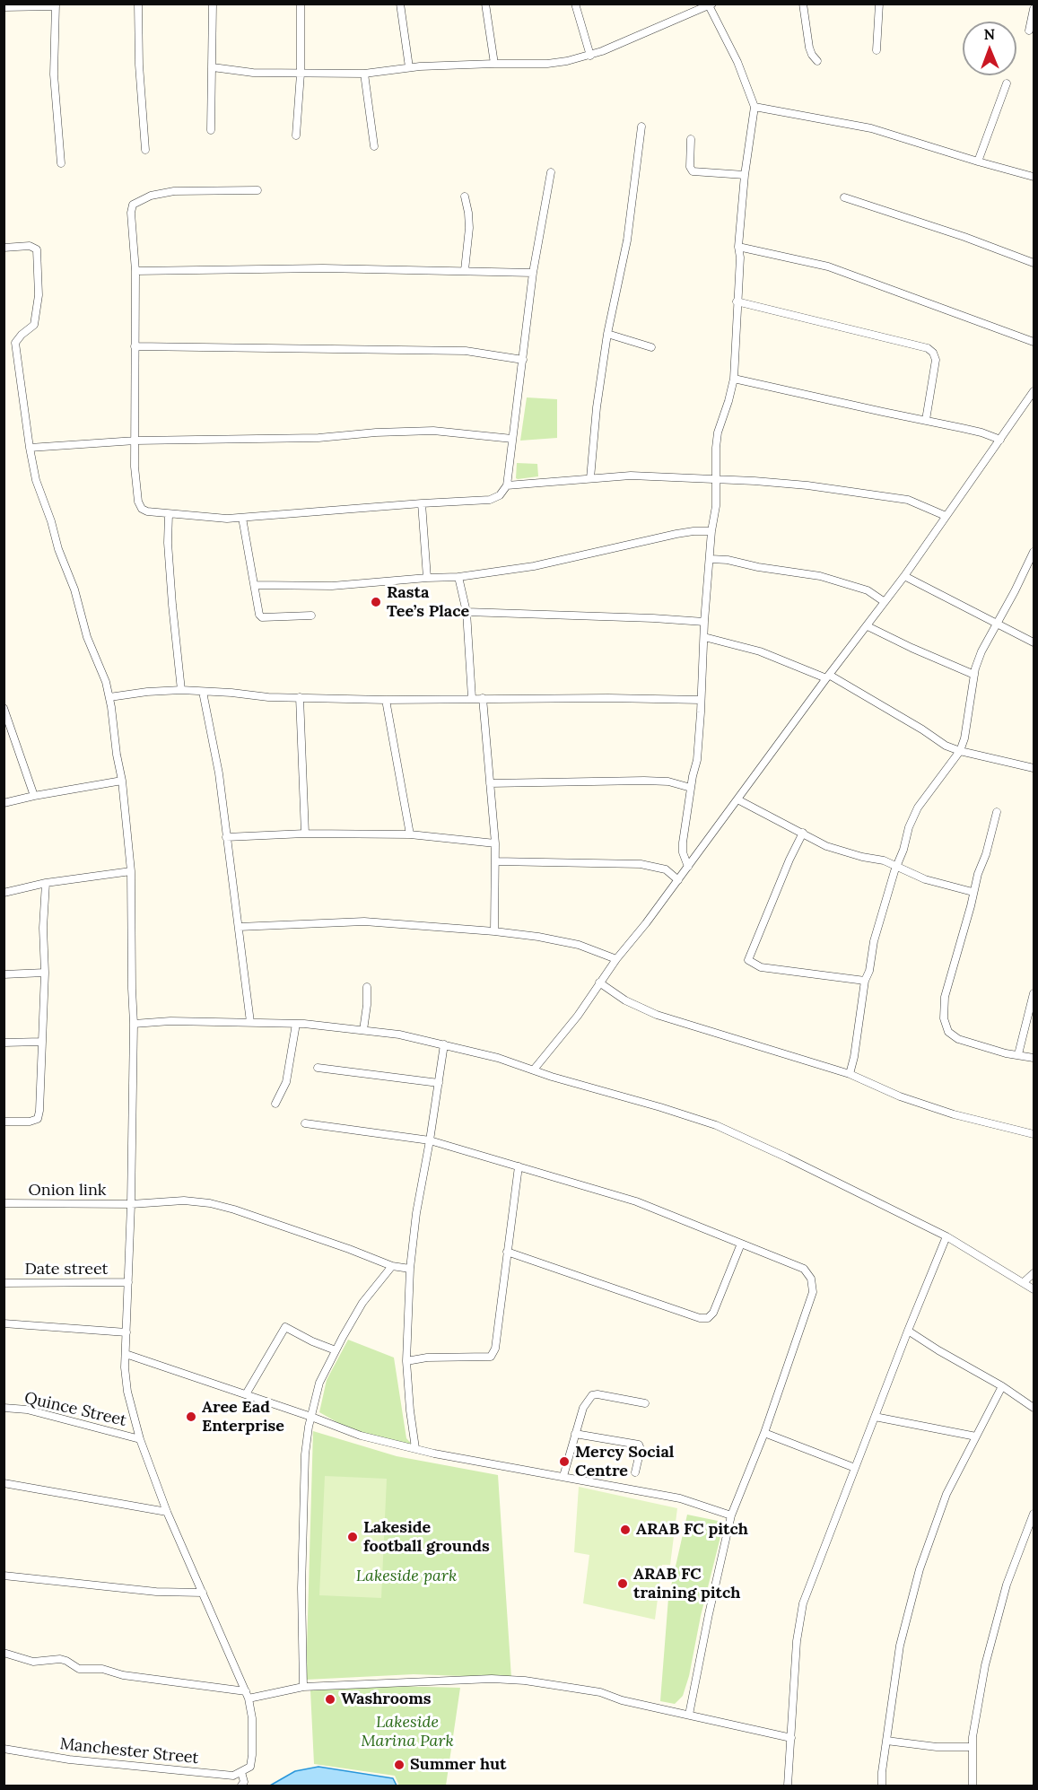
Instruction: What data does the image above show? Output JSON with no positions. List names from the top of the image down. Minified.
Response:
{"streets":{"street":["Onion link","Date street","Quince Street","Manchester Street"]},"parks":["Lakeside park","Lakeside Marina Park"],"places":["Rasta Tee’s Place","Aree Ead Enterprise","Mercy Social Centre","ARAB FC pitch","Lakeside football grounds","ARAB FC training pitch","Washrooms","Summer hut"],"north":"top"}
